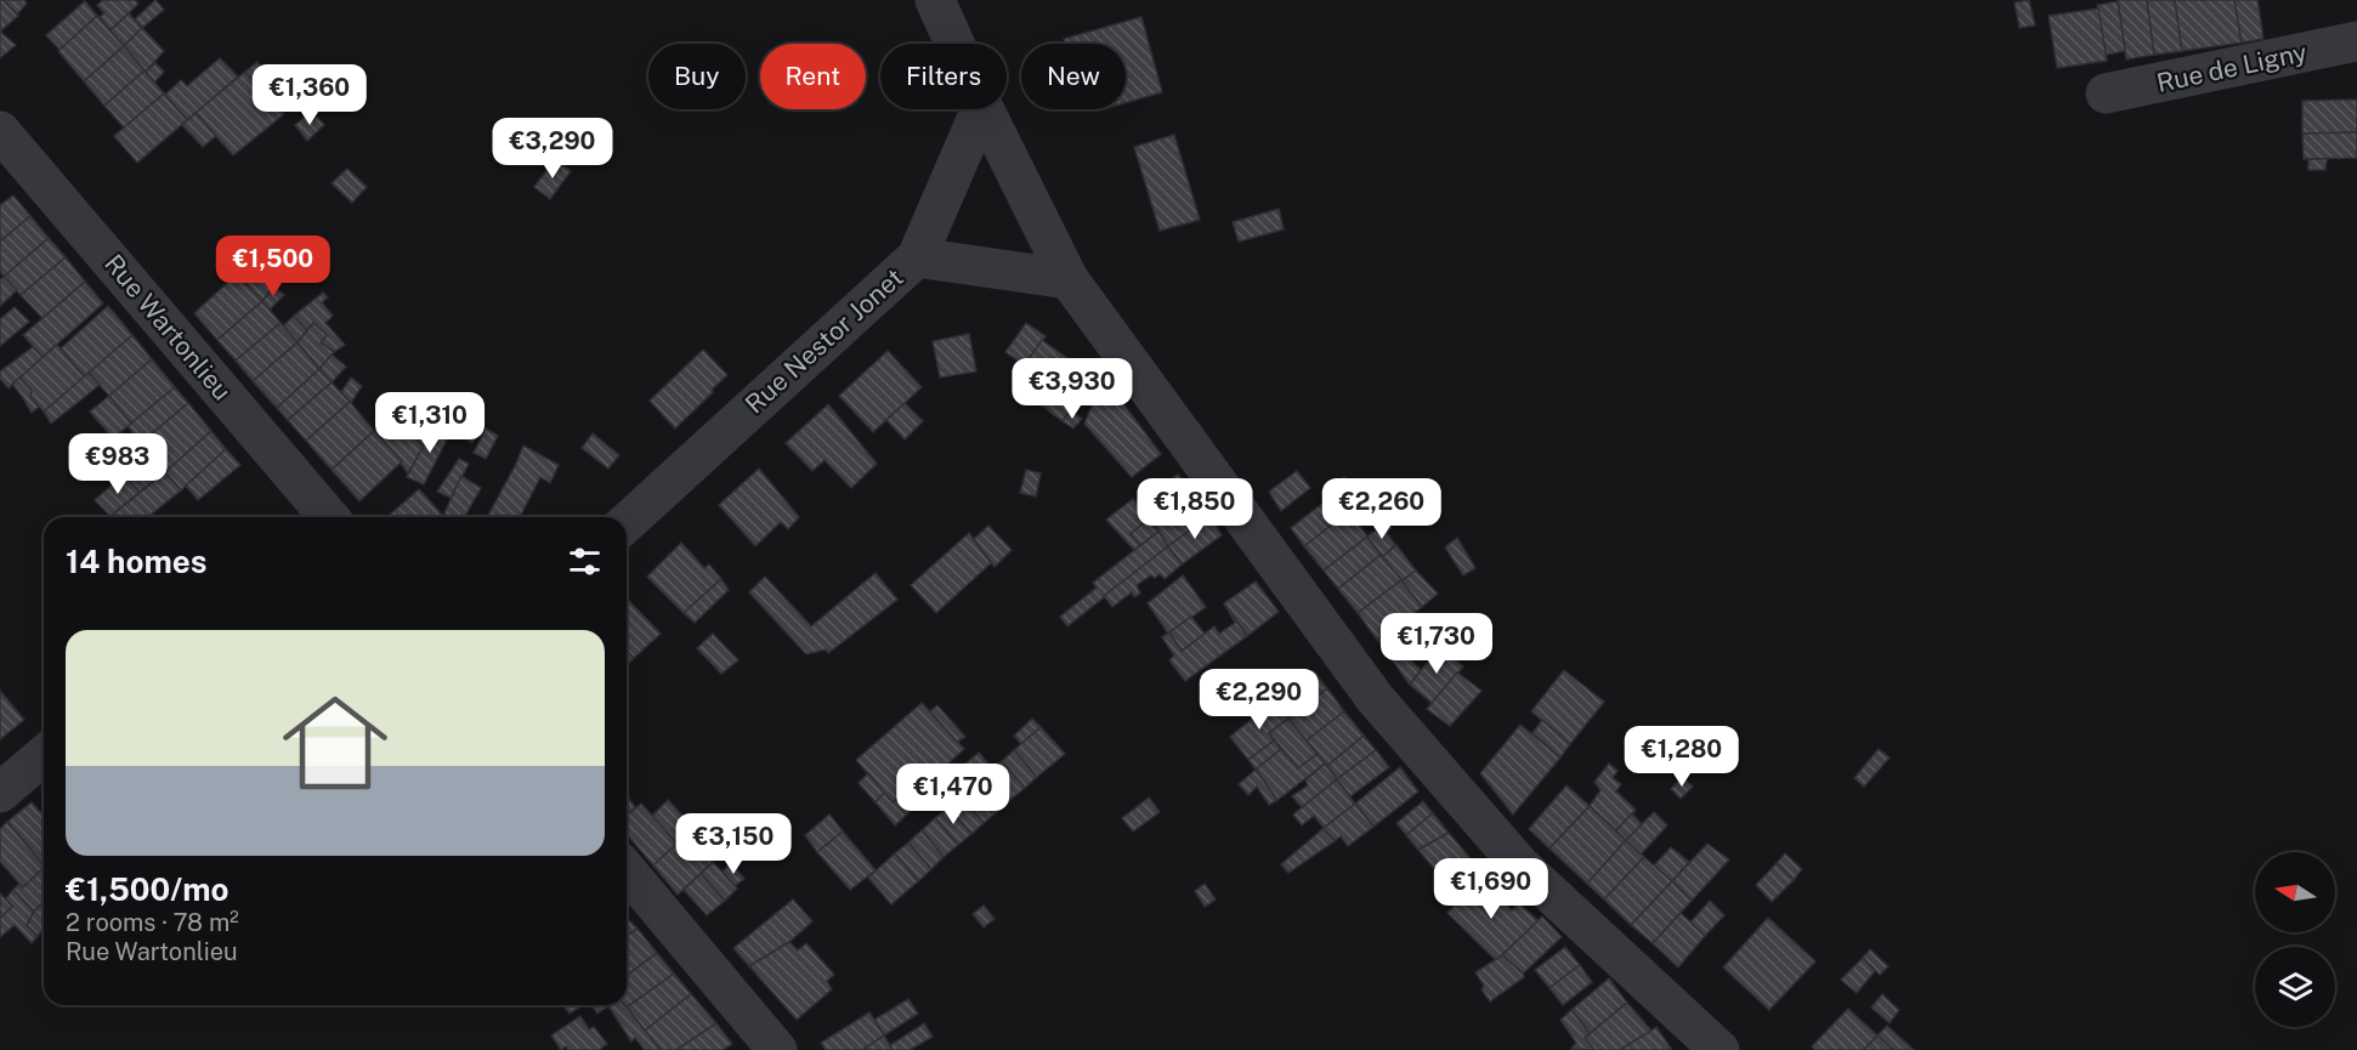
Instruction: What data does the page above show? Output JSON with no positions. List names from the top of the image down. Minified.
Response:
{"streets":{"street":["Rue de Ligny","Rue Wartonlieu","Rue Nestor Jonet"]},"north":"left","page":{"chip":["Buy","Rent","Filters","New"],"price":["€1,360","€3,290","€1,500","€3,930","€1,310","€983","€1,850","€2,260","€1,730","€2,290","€1,280","€1,470","€3,150","€1,690"],"heading":"14 homes","list":[{"name":"€1,500/mo","note":"2 rooms · 78 m² · Rue Wartonlieu"}]}}
